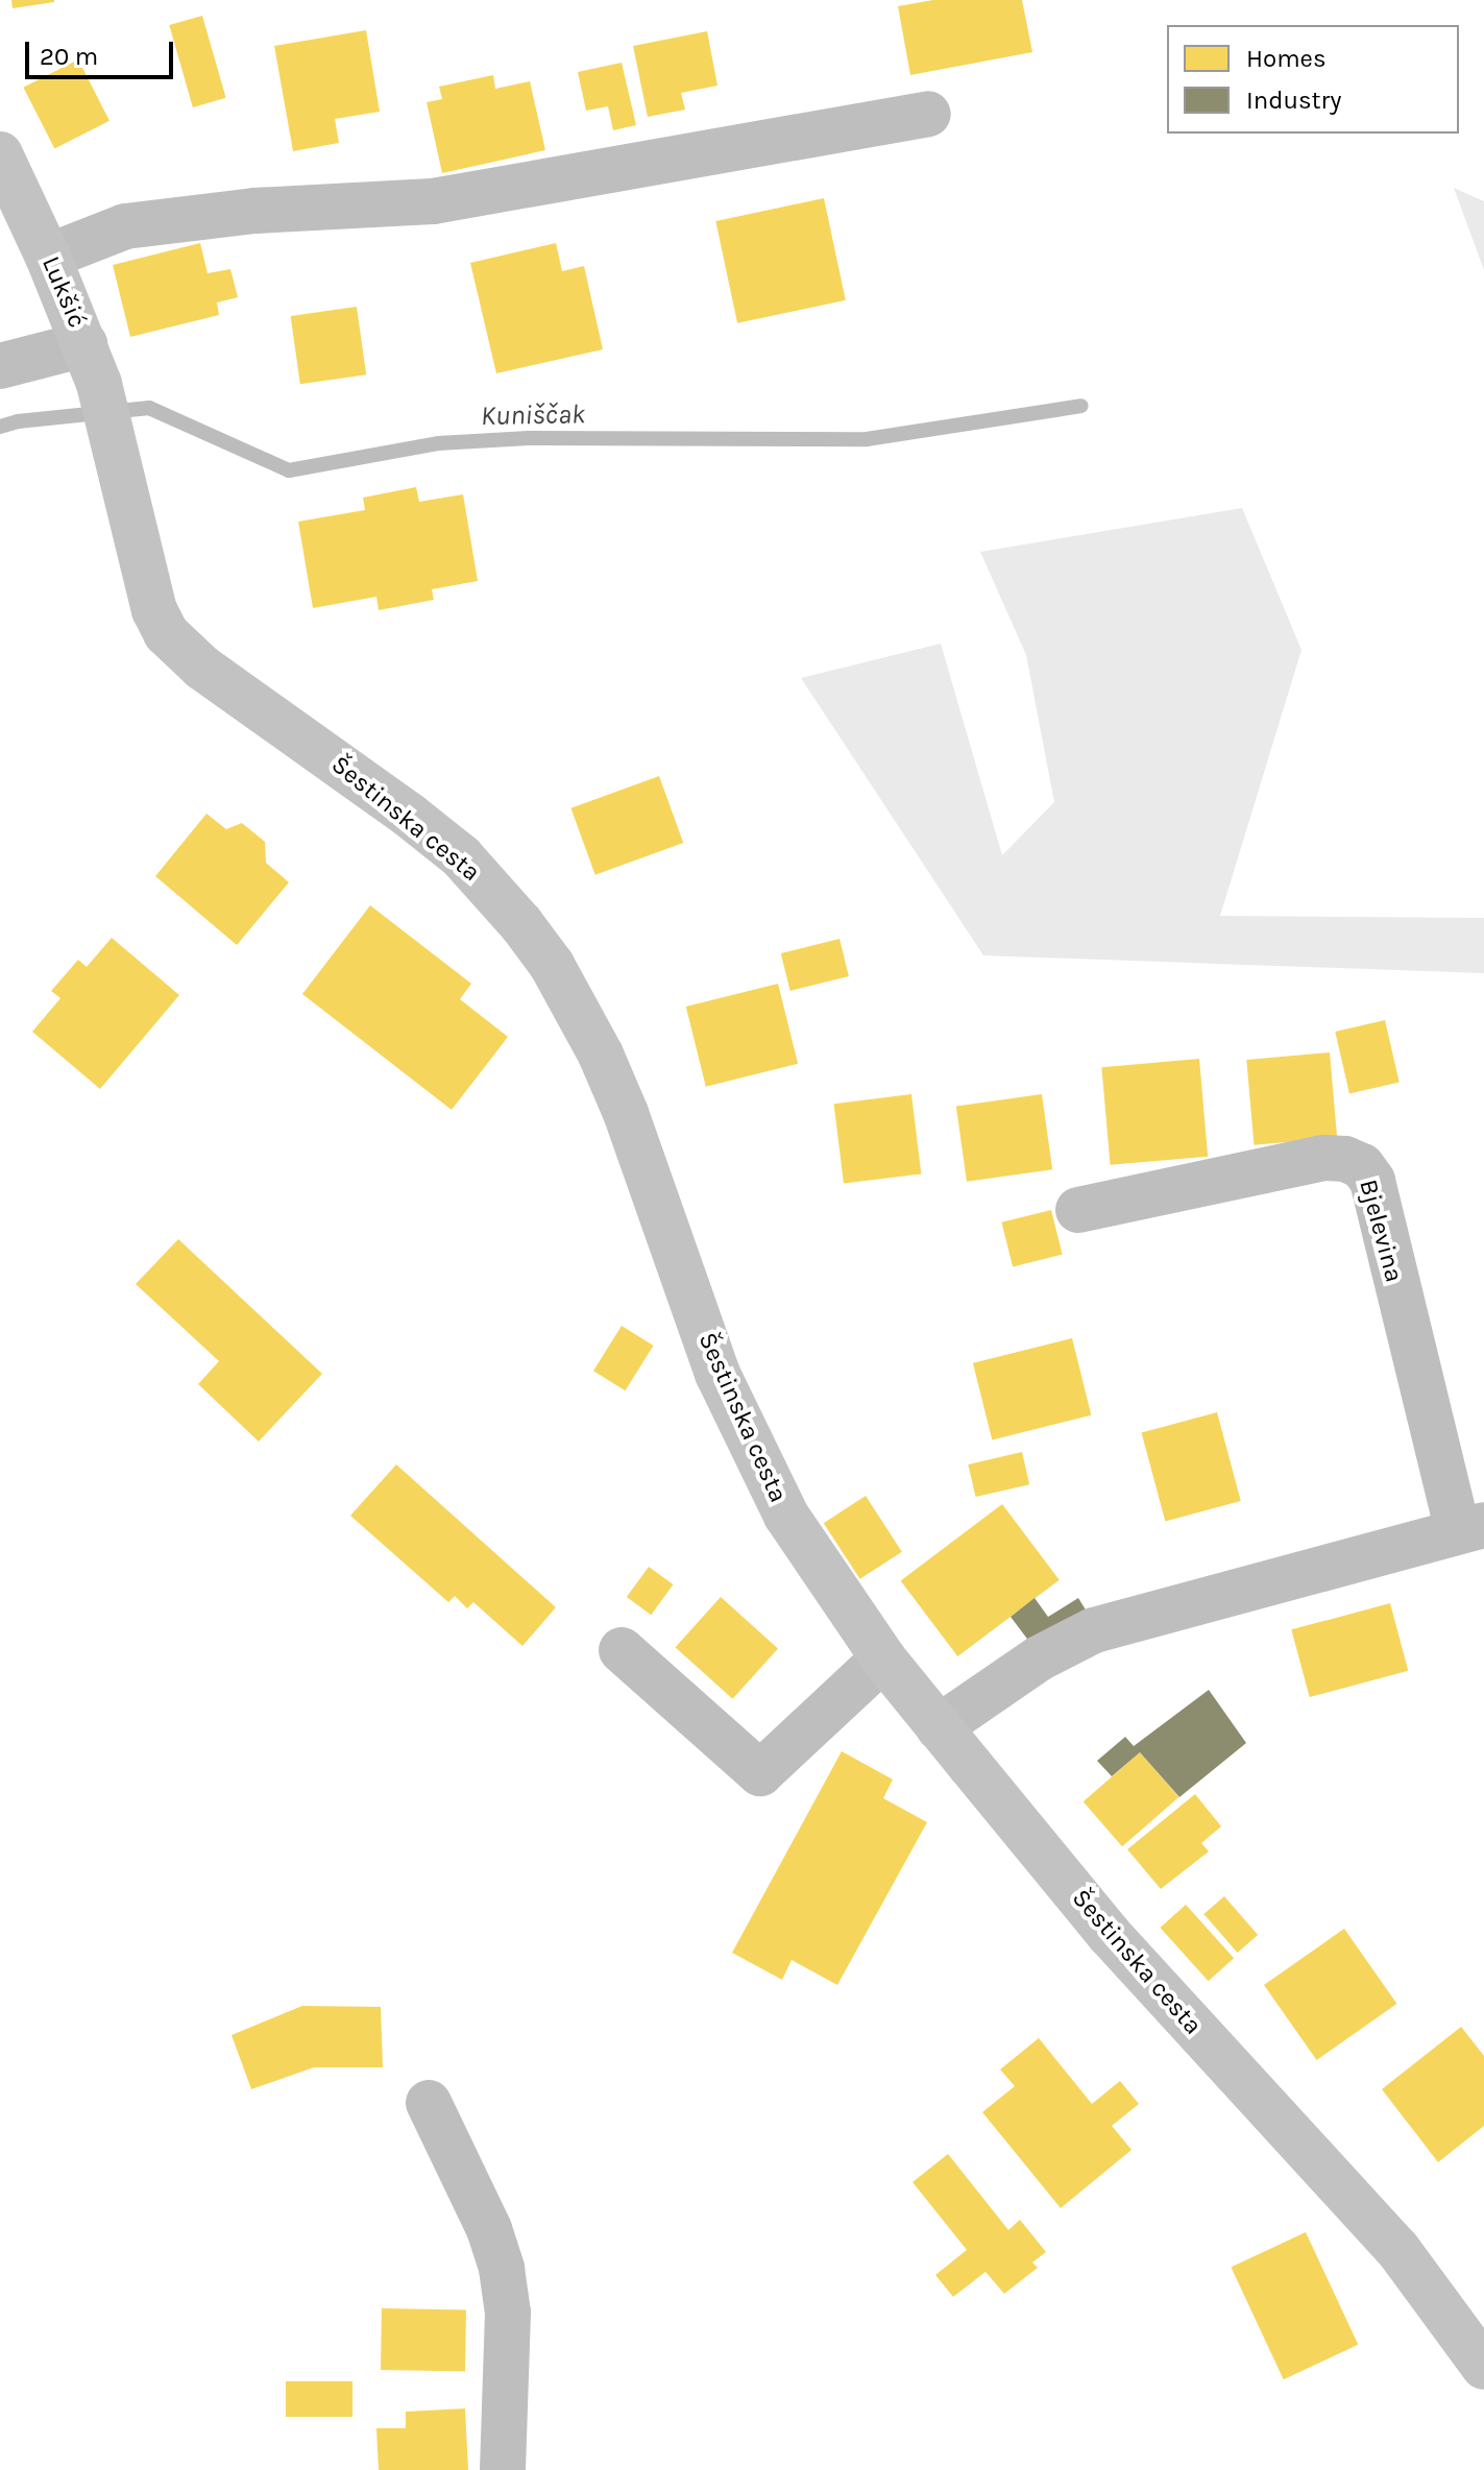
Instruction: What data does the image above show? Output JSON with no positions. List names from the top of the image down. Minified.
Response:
{"streets":{"main road":["Lukšić","Šestinska cesta"],"street":["Bjelevina"]},"crossings":[["Lukšić","Šestinska cesta"],["Šestinska cesta","Bjelevina"]],"water":["Kuniščak"],"legend":["Homes","Industry"],"scale_bar":"20 m"}
